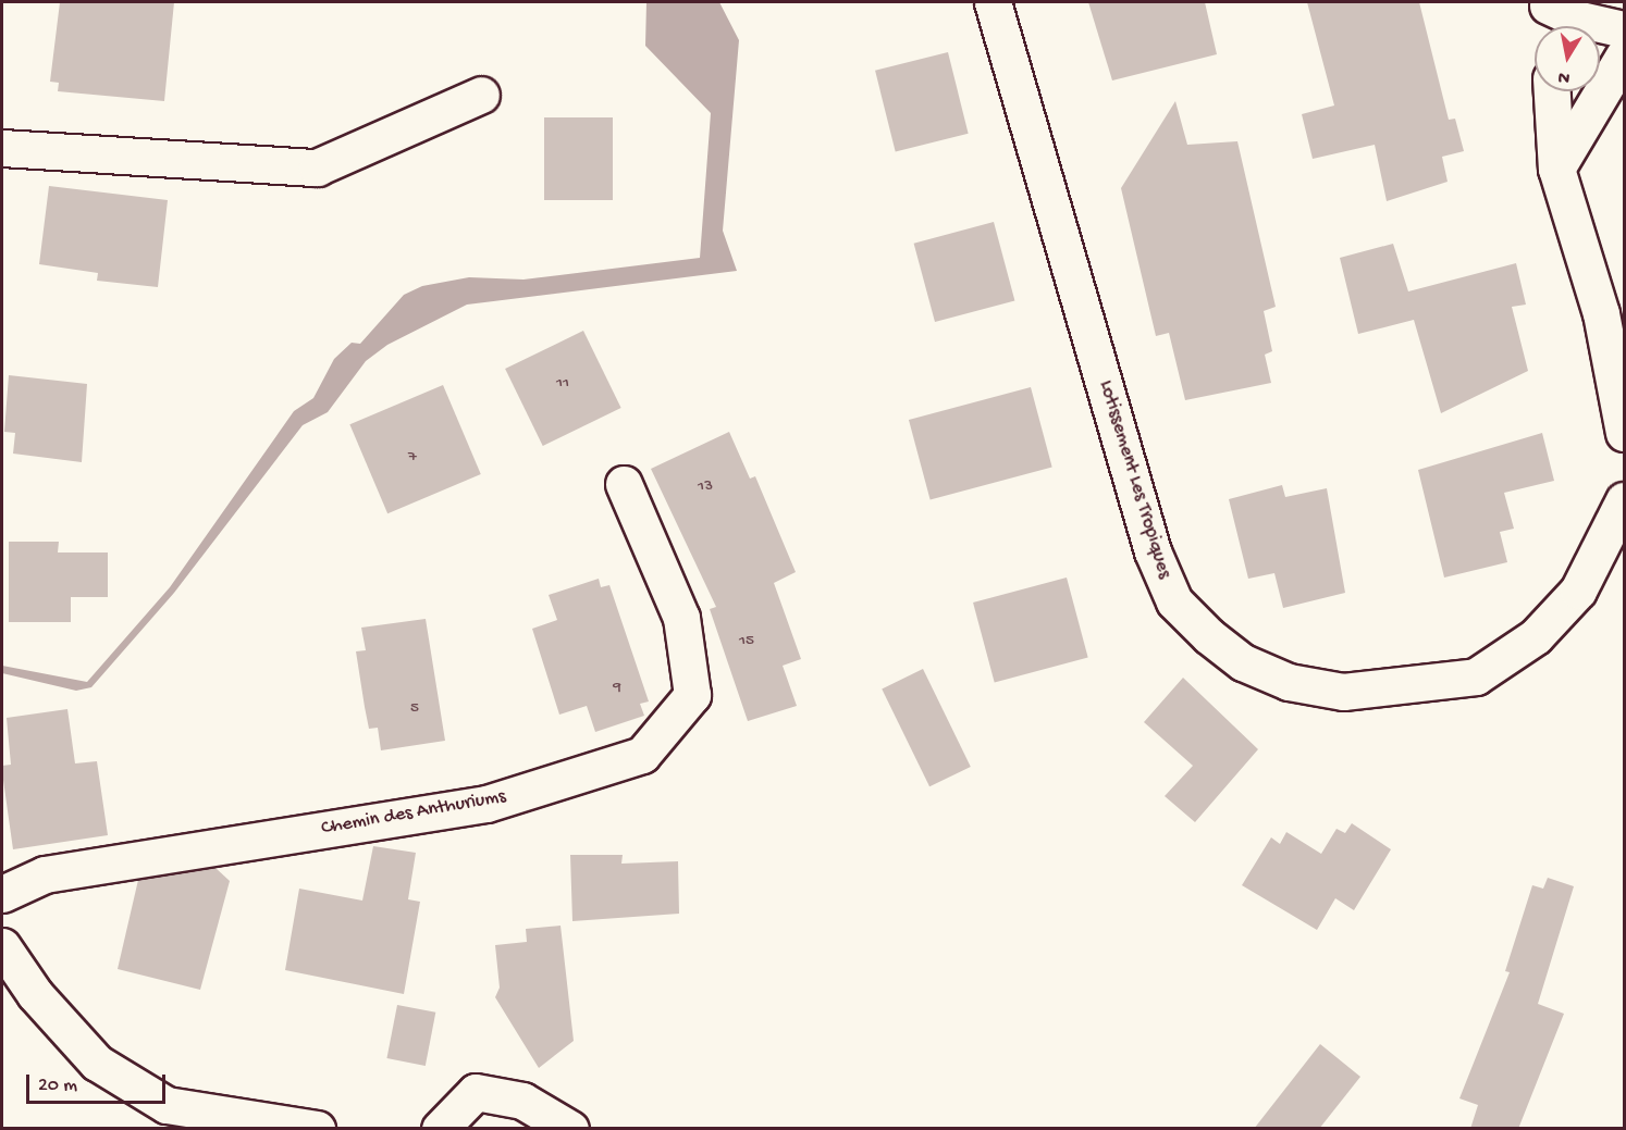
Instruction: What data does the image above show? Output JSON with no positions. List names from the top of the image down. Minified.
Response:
{"streets":{"street":["Lotissement Les Tropiques","Chemin des Anthuriums"]},"house_numbers":["11","7","13","15","9","5"],"scale_bar":"20 m","north":"bottom"}
